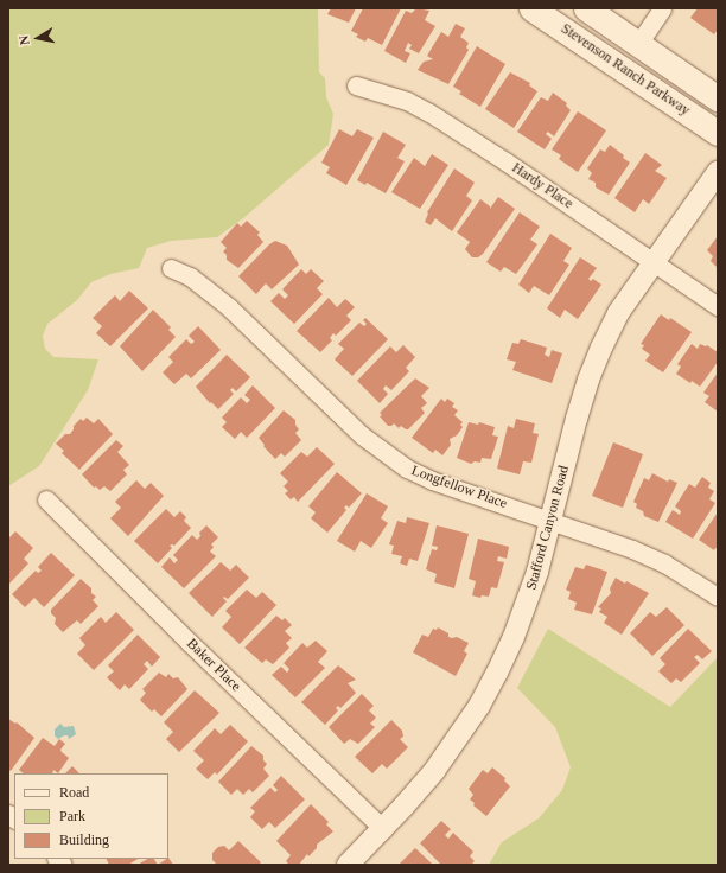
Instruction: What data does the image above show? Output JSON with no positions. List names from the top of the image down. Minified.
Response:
{"streets":{"main road":["Stevenson Ranch Parkway"],"street":["Hardy Place","Longfellow Place","Stafford Canyon Road","Baker Place"]},"crossings":[["Hardy Place","Stafford Canyon Road"],["Longfellow Place","Stafford Canyon Road"],["Stafford Canyon Road","Baker Place"]],"legend":["Road","Park","Building"],"north":"left"}
